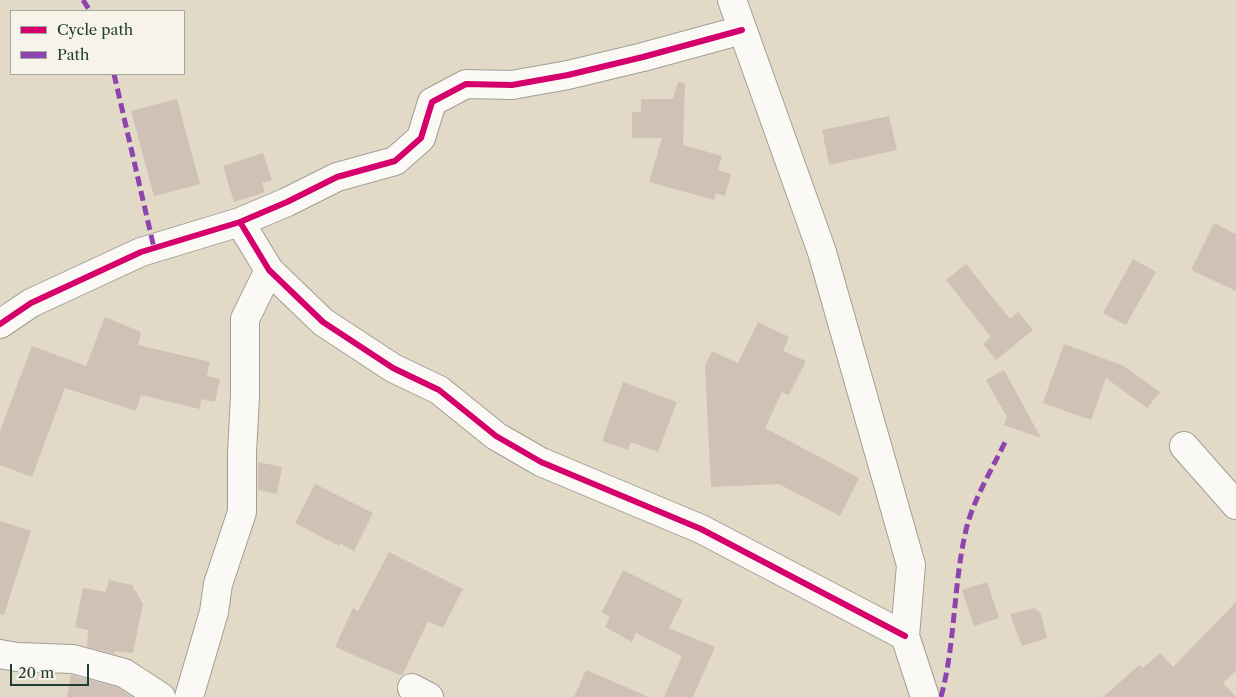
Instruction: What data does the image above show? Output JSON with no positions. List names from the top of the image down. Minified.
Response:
{"legend":["Cycle path","Path"],"scale_bar":"20 m"}
